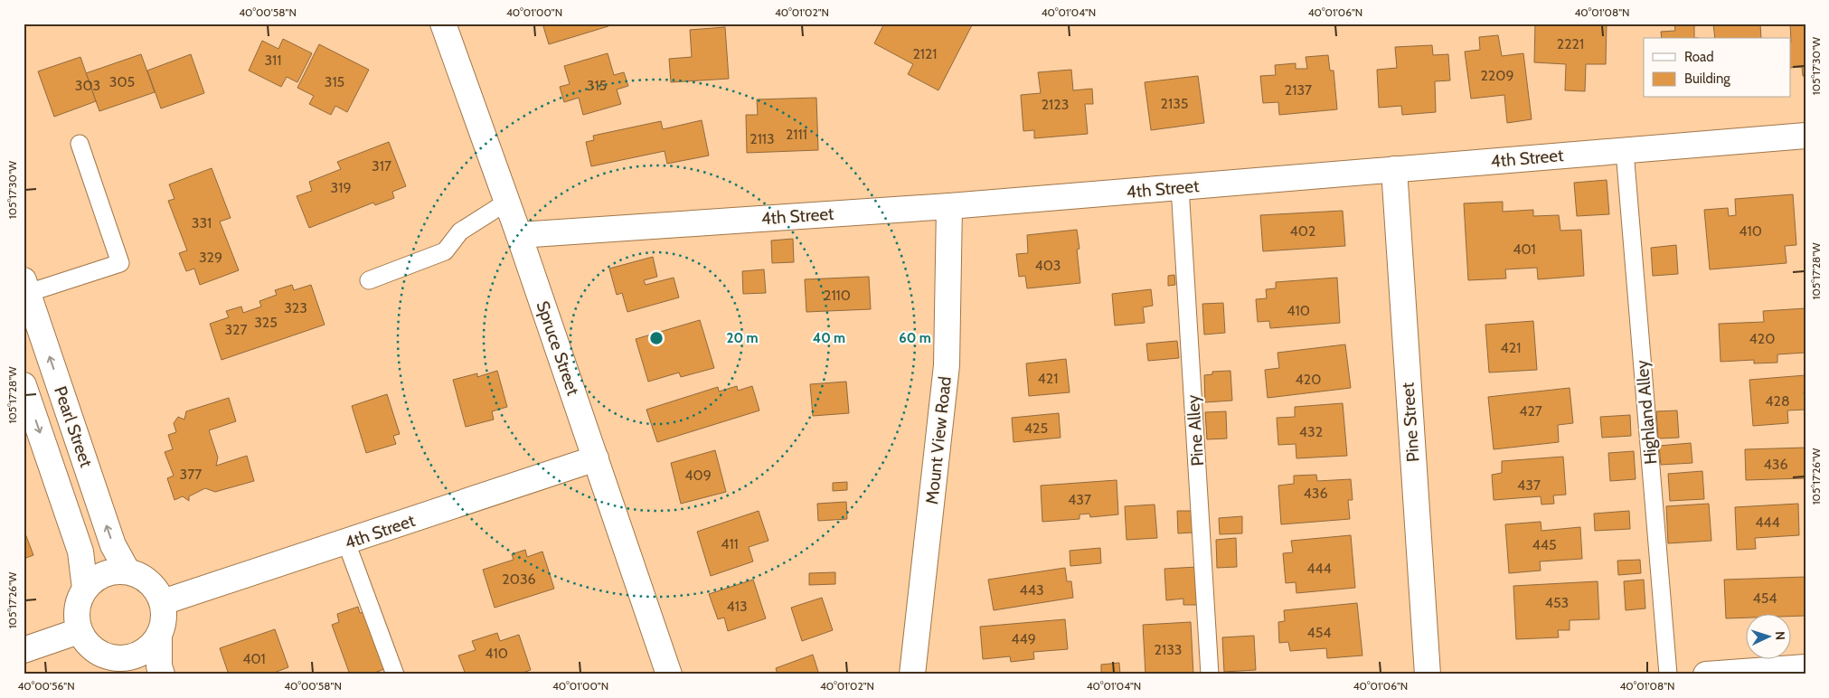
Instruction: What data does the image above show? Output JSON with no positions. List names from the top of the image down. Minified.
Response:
{"streets":{"street":["4th Street","Spruce Street","Pine Street","Pearl Street","Mount View Road"],"lane":["Highland Alley","Pine Alley"]},"crossings":[["4th Street","Spruce Street"],["4th Street","Highland Alley"],["4th Street","Pine Street"],["4th Street","Pearl Street"],["4th Street","Pine Alley"],["4th Street","Mount View Road"]],"house_numbers":["2221","2121","311","2209","305","315","303","315","2137","2135","2123","2111","2113","317","319","331","402","410","401","329","403","2110","323","410","325","327","420","421","421","420","428","427","425","432","436","377","409","437","436","437","444","411","445","444","2036","443","454","453","413","454","449","2133","410","401"],"legend":["Road","Building"],"north":"right","coordinates":["40°00'58\"N","40°01'00\"N","40°01'02\"N","40°01'04\"N","40°01'06\"N","40°01'08\"N","105°17'30\"W","105°17'28\"W","105°17'26\"W","40°00'56\"N"],"rings":["20 m","40 m","60 m"]}
